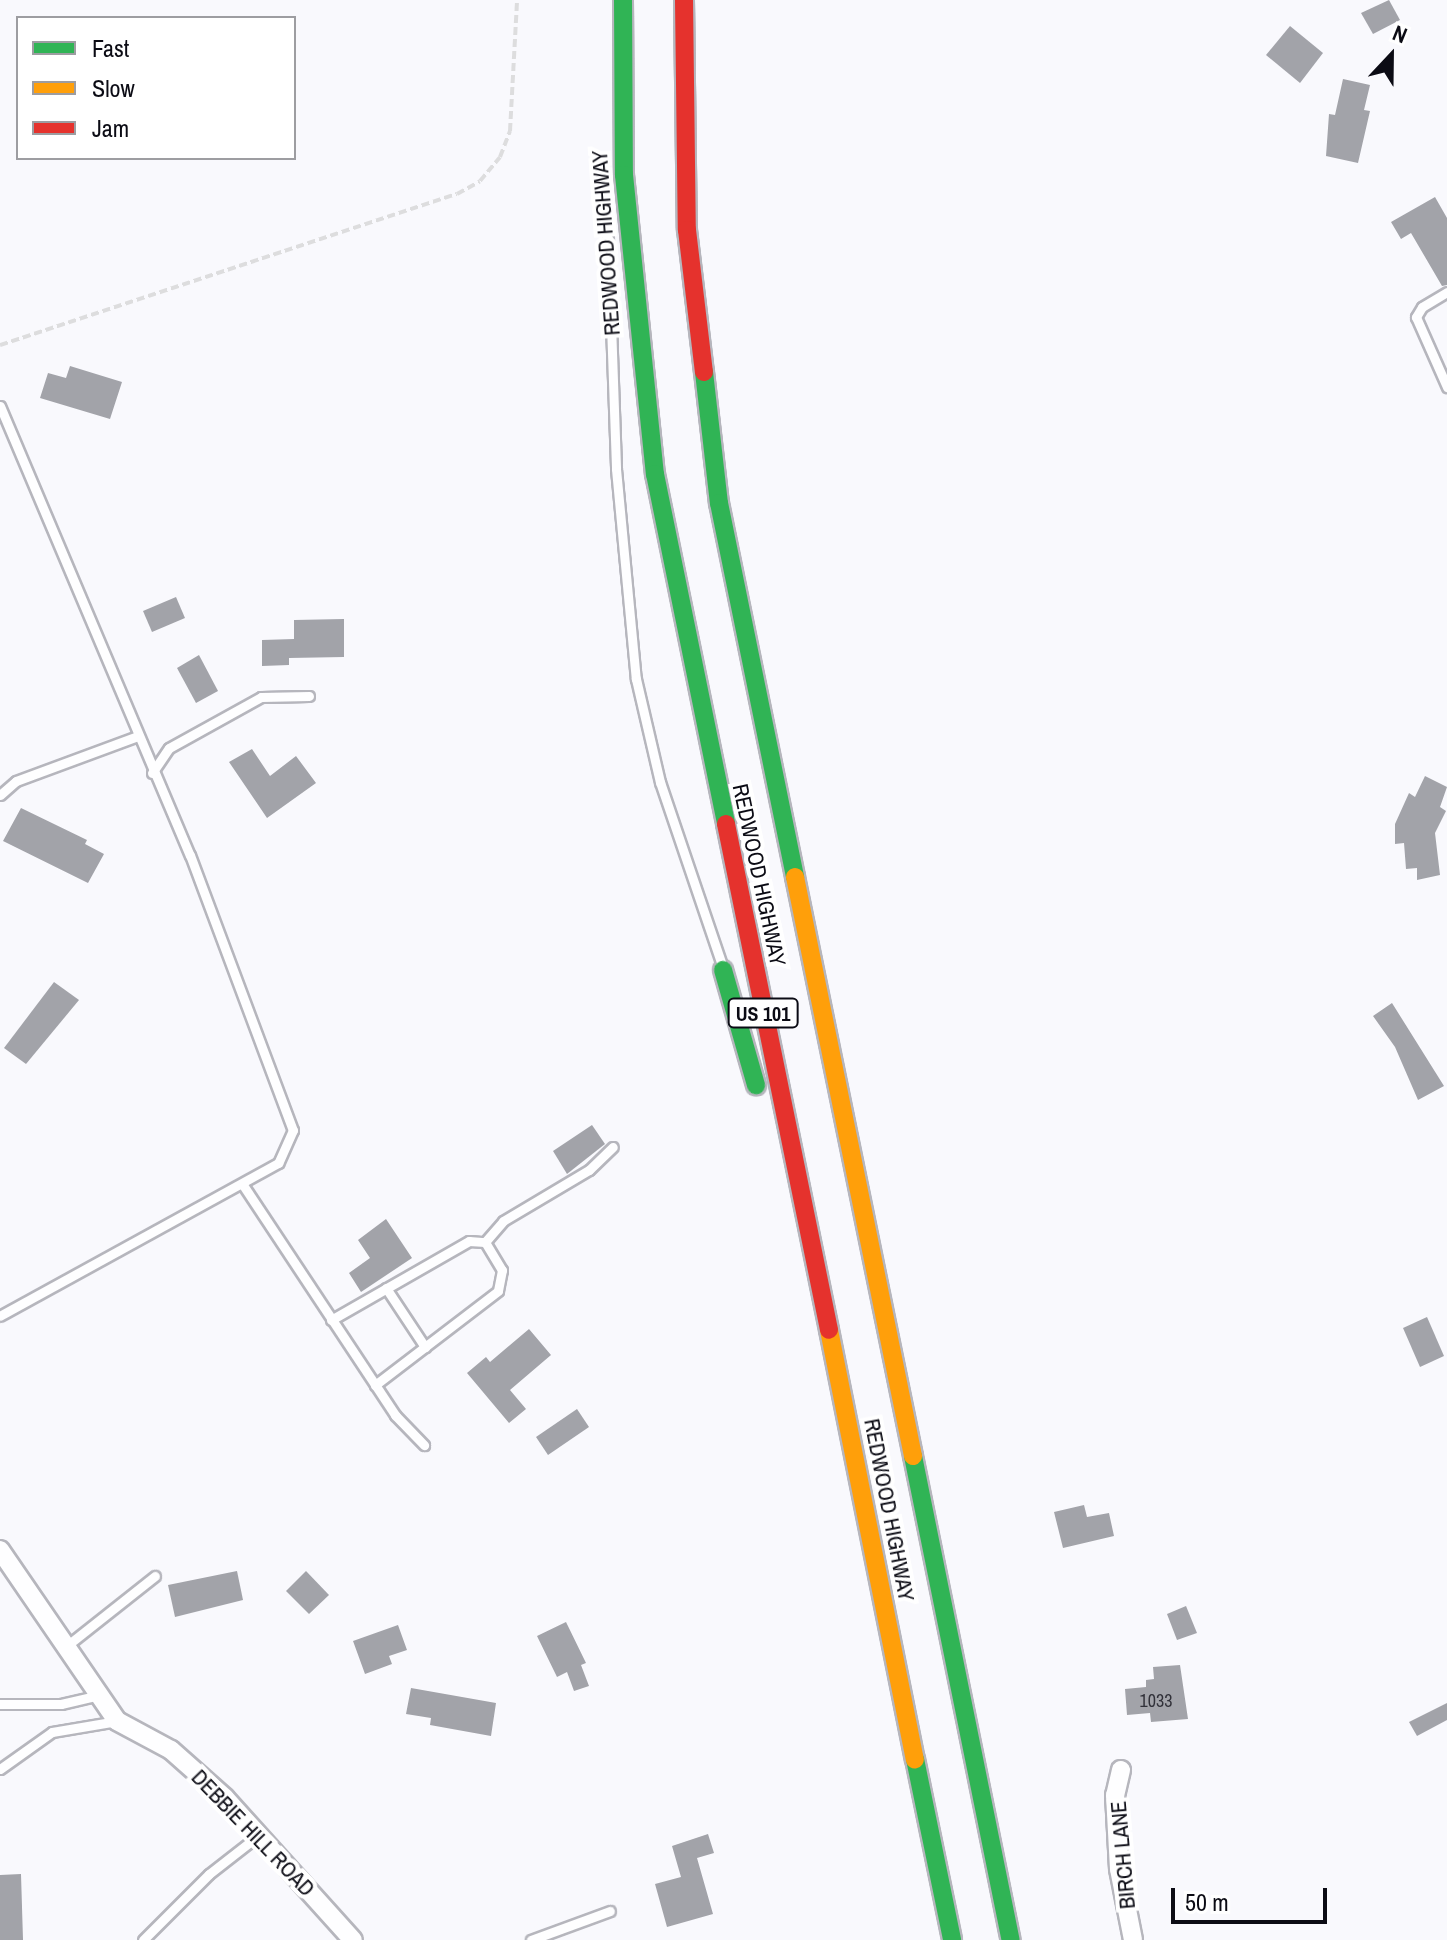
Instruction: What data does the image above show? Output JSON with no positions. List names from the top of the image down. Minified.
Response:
{"streets":{"highway":["REDWOOD HIGHWAY","US 101"],"street":["DEBBIE HILL ROAD","BIRCH LANE"]},"house_numbers":["1033"],"legend":["Fast","Slow","Jam"],"scale_bar":"50 m","north":"top"}
